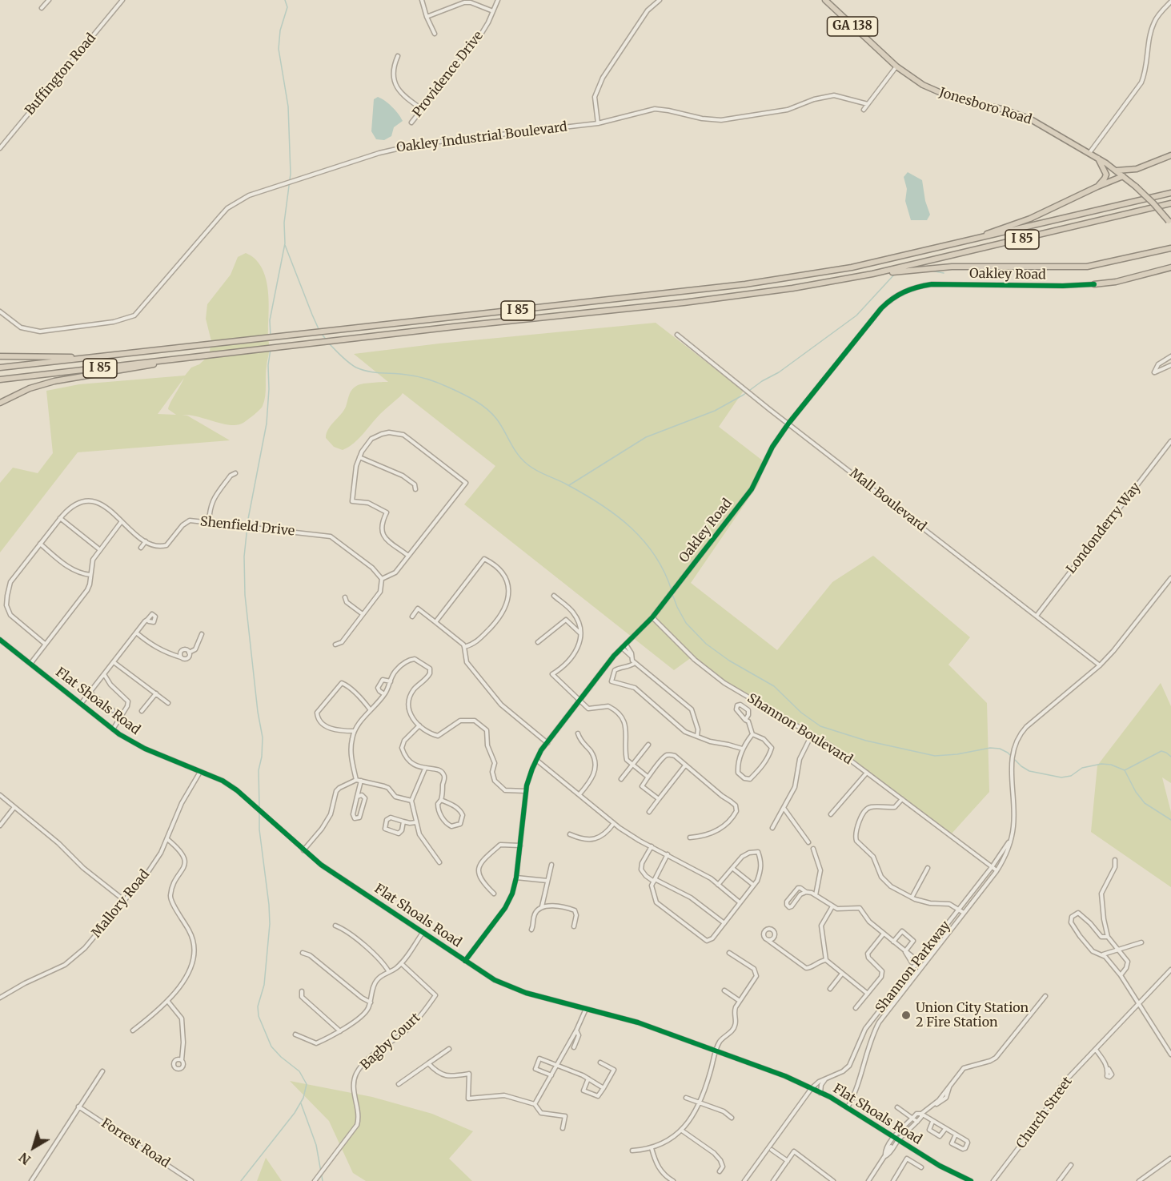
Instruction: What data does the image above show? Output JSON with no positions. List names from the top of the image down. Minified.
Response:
{"streets":{"highway":["GA 138","Jonesboro Road","I 85"],"street":["Buffington Road","Providence Drive","Oakley Industrial Boulevard","Oakley Road","Mall Boulevard","Shenfield Drive","Londonderry Way","Flat Shoals Road","Shannon Boulevard","Mallory Road","Shannon Parkway","Bagby Court","Church Street","Forrest Road"]},"crossings":[["Oakley Road","Mall Boulevard"],["Oakley Road","Flat Shoals Road"],["Oakley Road","Shannon Boulevard"],["Mall Boulevard","Londonderry Way"],["Mall Boulevard","Shannon Parkway"],["Flat Shoals Road","Mallory Road"],["Flat Shoals Road","Shannon Parkway"],["Shannon Boulevard","Shannon Parkway"]],"places":["Union City Station 2 Fire Station"],"north":"bottom left"}
